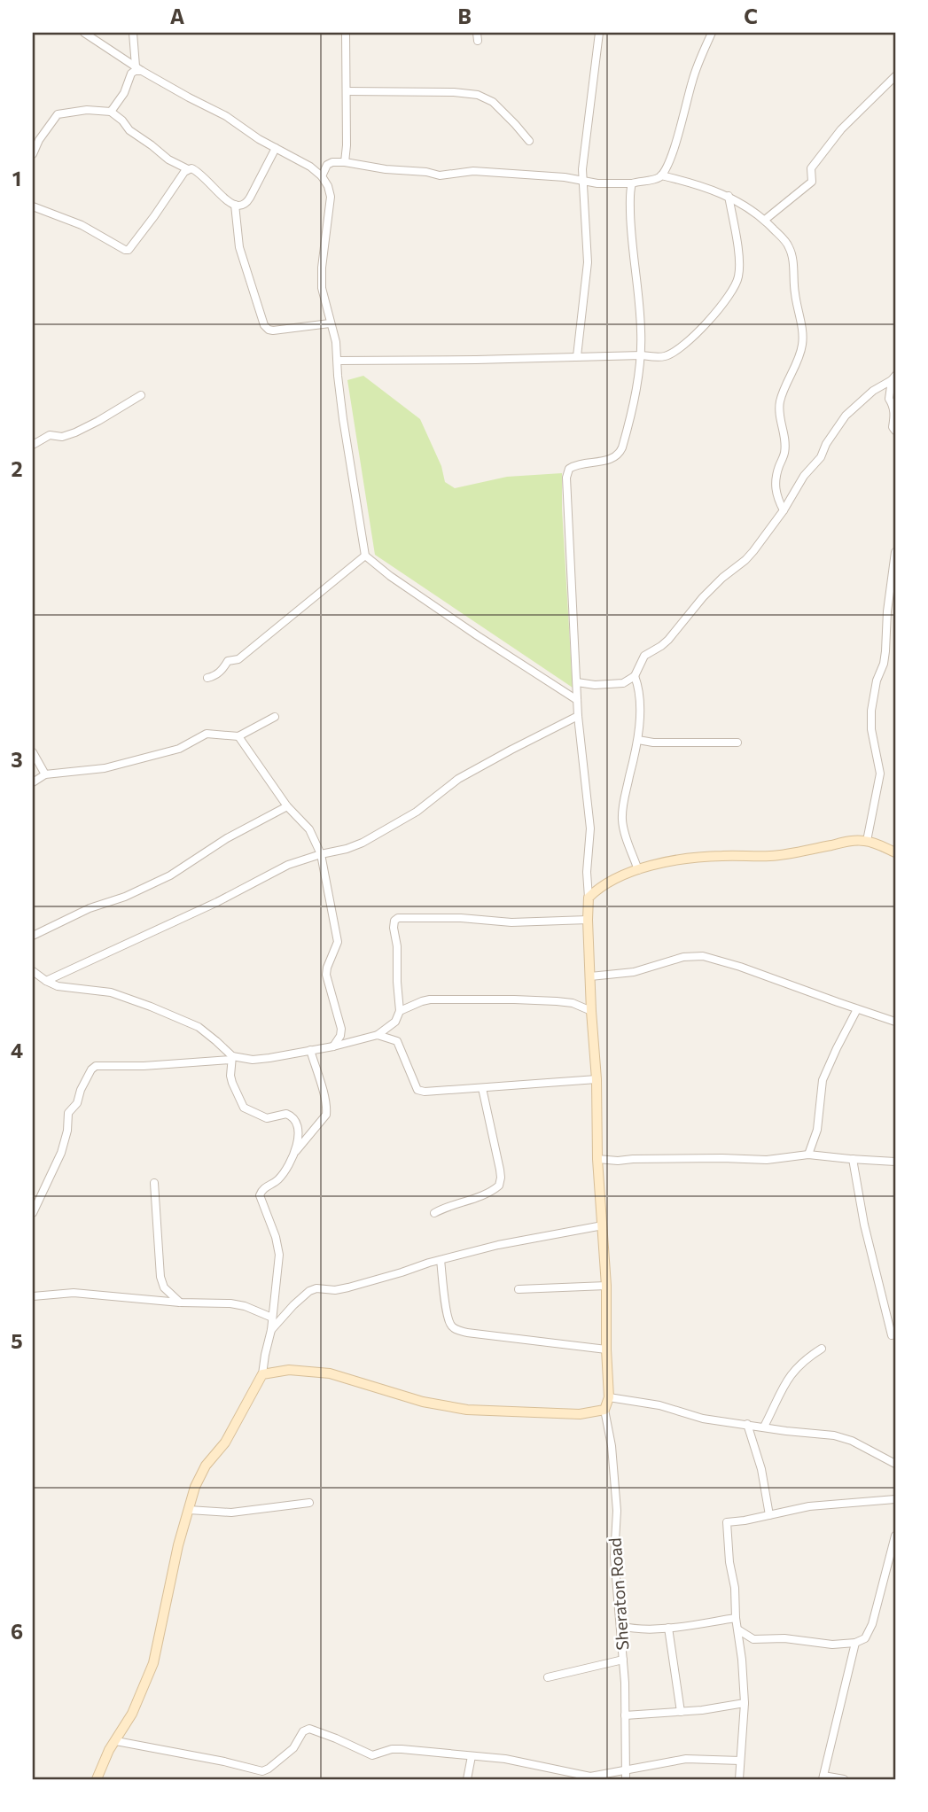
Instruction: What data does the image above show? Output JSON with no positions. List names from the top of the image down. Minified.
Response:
{"streets":{"street":["Sheraton Road"]},"grid":{"columns":["A","B","C"],"rows":["1","2","3","4","5","6"]}}
